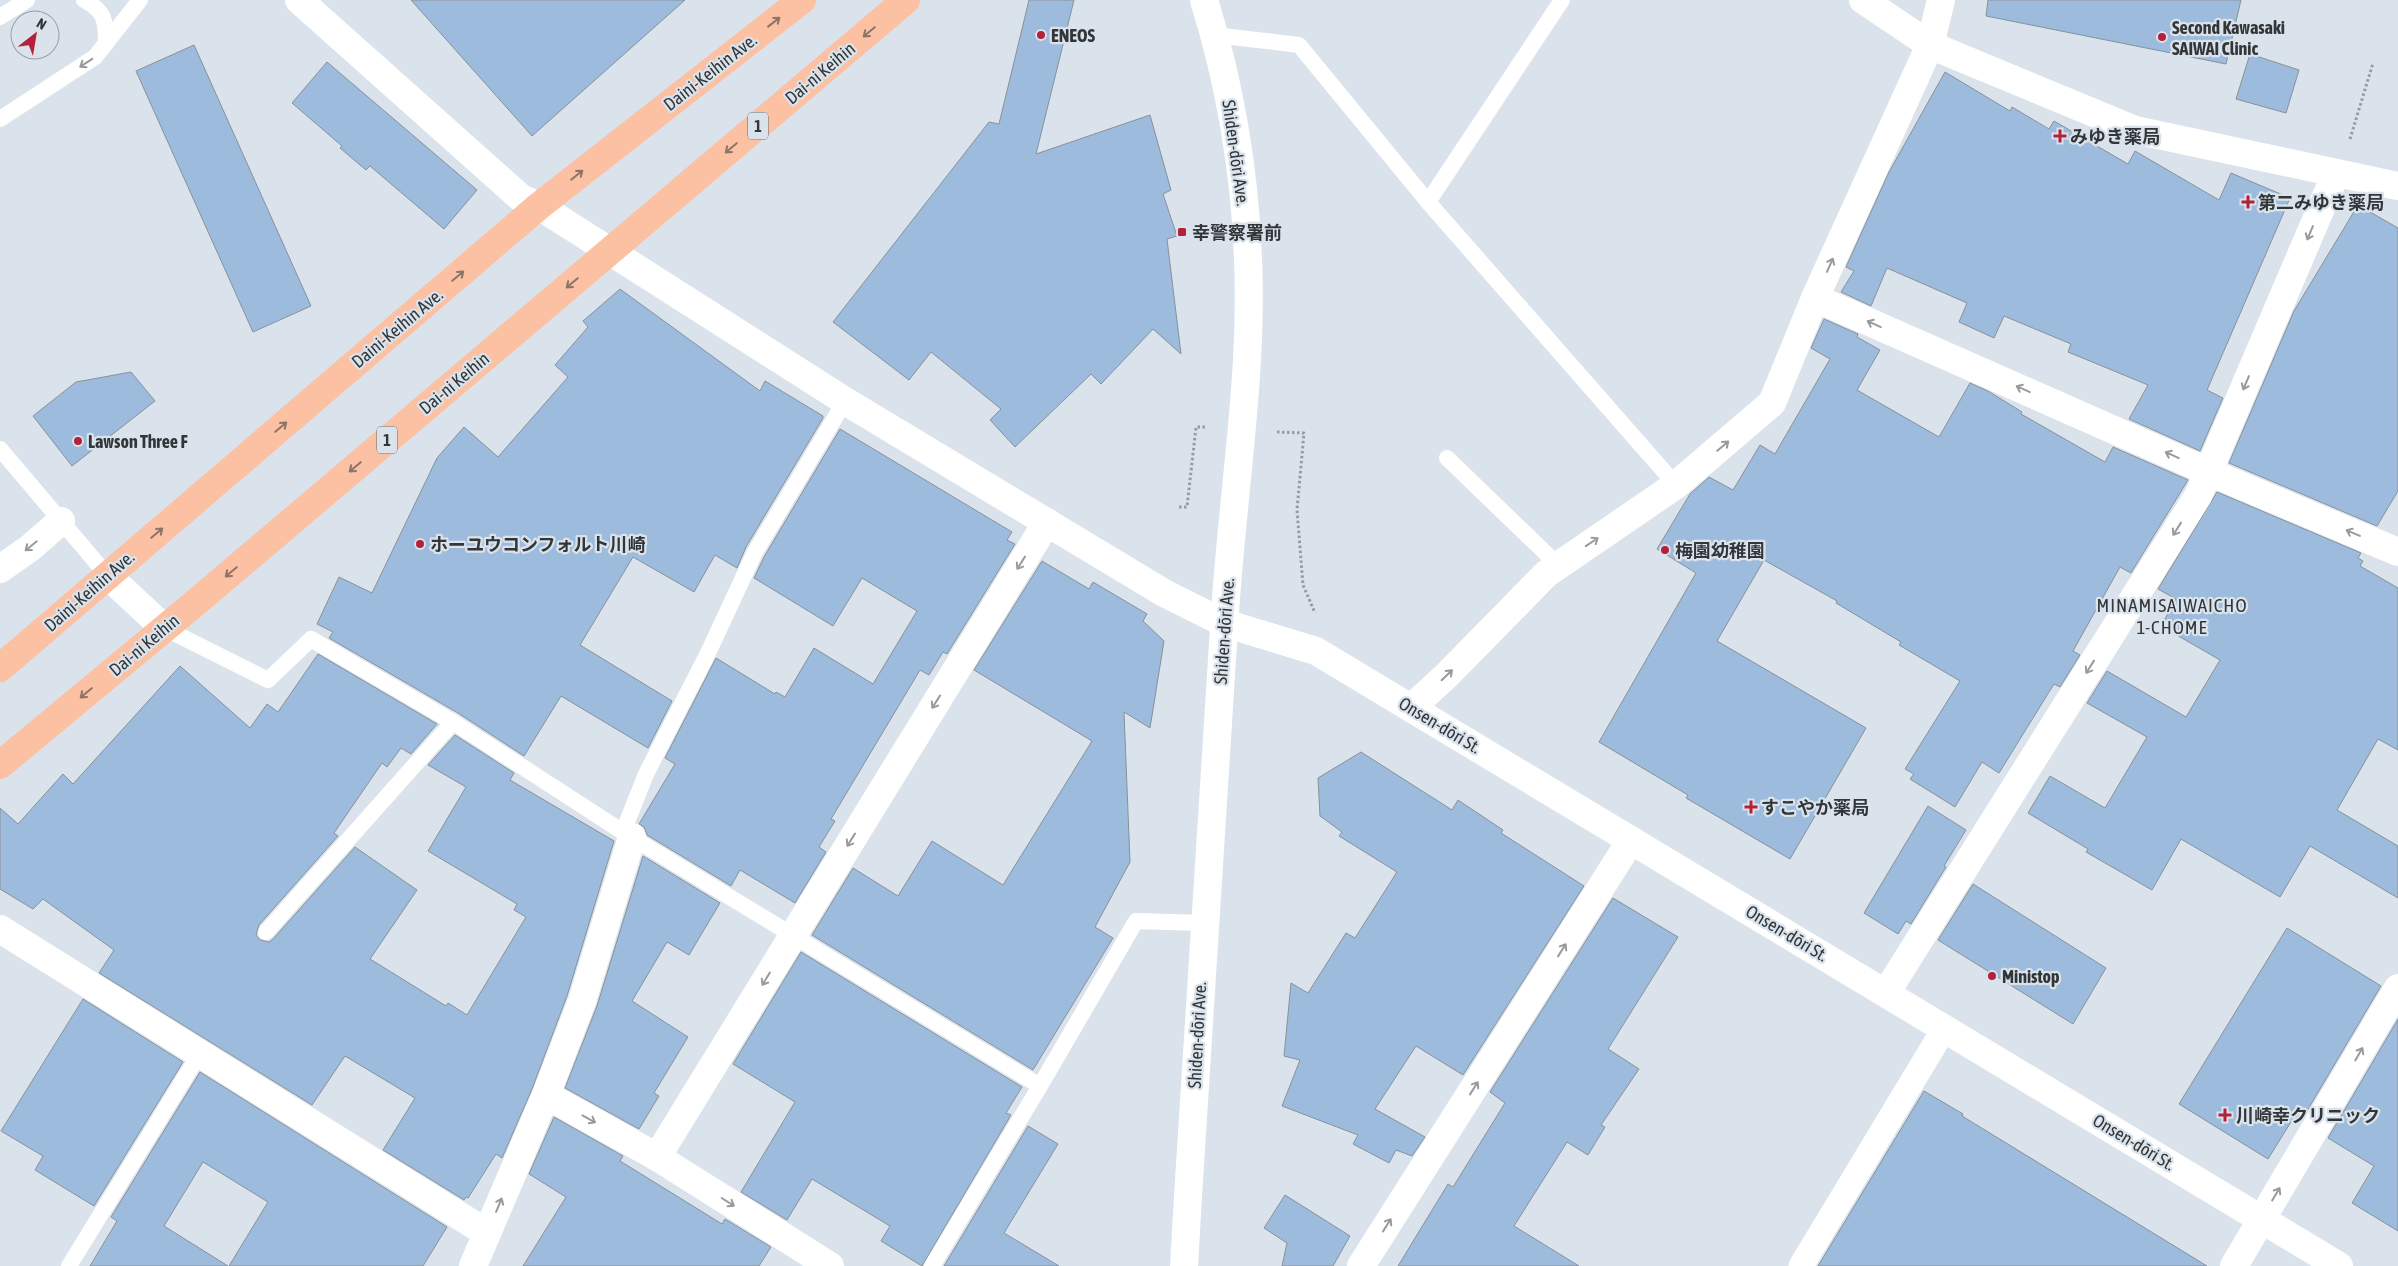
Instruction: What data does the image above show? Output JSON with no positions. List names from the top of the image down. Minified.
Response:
{"streets":{"highway":["Daini-Keihin Ave.","Dai-ni Keihin","1"],"street":["Shiden-dōri Ave.","Onsen-dōri St."]},"crossings":[["Daini-Keihin Ave.","Onsen-dōri St."],["Dai-ni Keihin","Onsen-dōri St."],["Shiden-dōri Ave.","Onsen-dōri St."]],"one_way":["Daini-Keihin Ave.","Dai-ni Keihin"],"districts":["MINAMISAIWAICHO 1-CHOME"],"places":{"other":["ENEOS","Second Kawasaki SAIWAI Clinic","Lawson Three F","ホーユウコンフォルト川崎","梅園幼稚園","Ministop"],"health":["みゆき薬局","第二みゆき薬局","すこやか薬局","川崎幸クリニック"],"transit":["幸警察署前"]},"north":"top right"}
